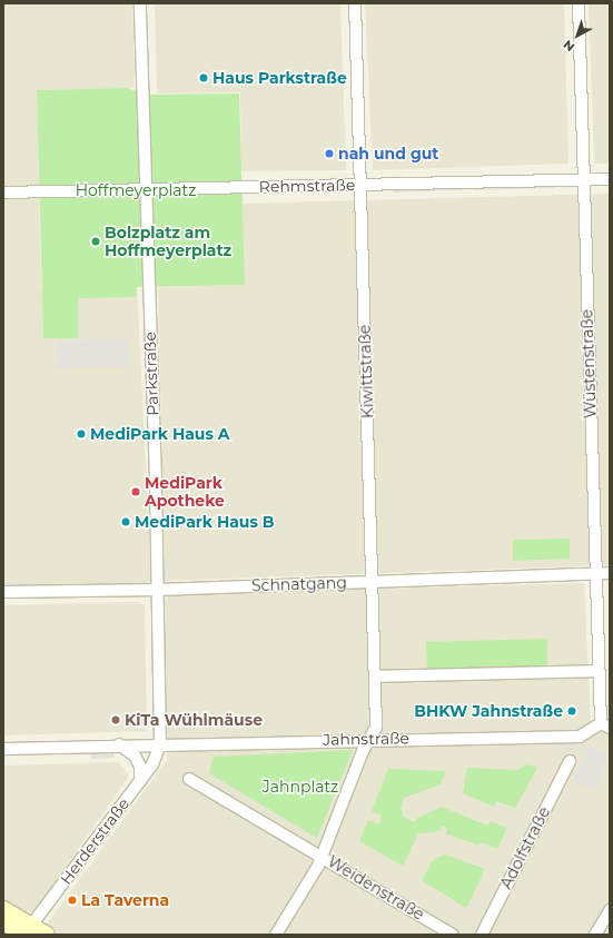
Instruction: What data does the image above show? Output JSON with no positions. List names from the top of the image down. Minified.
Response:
{"streets":{"street":["Rehmstraße","Wüstenstraße","Kiwittstraße","Parkstraße","Schnatgang","Jahnstraße","Herderstraße","Adolfstraße","Weidenstraße"]},"crossings":[["Rehmstraße","Wüstenstraße"],["Rehmstraße","Kiwittstraße"],["Rehmstraße","Parkstraße"],["Wüstenstraße","Schnatgang"],["Wüstenstraße","Jahnstraße"],["Kiwittstraße","Schnatgang"],["Kiwittstraße","Jahnstraße"],["Parkstraße","Schnatgang"],["Parkstraße","Jahnstraße"],["Parkstraße","Herderstraße"],["Jahnstraße","Herderstraße"]],"parks":["Hoffmeyerplatz","Jahnplatz"],"places":["Haus Parkstraße","nah und gut","Bolzplatz am Hoffmeyerplatz","MediPark Haus A","MediPark Apotheke","MediPark Haus B","BHKW Jahnstraße","KiTa Wühlmäuse","La Taverna"],"north":"bottom left"}
